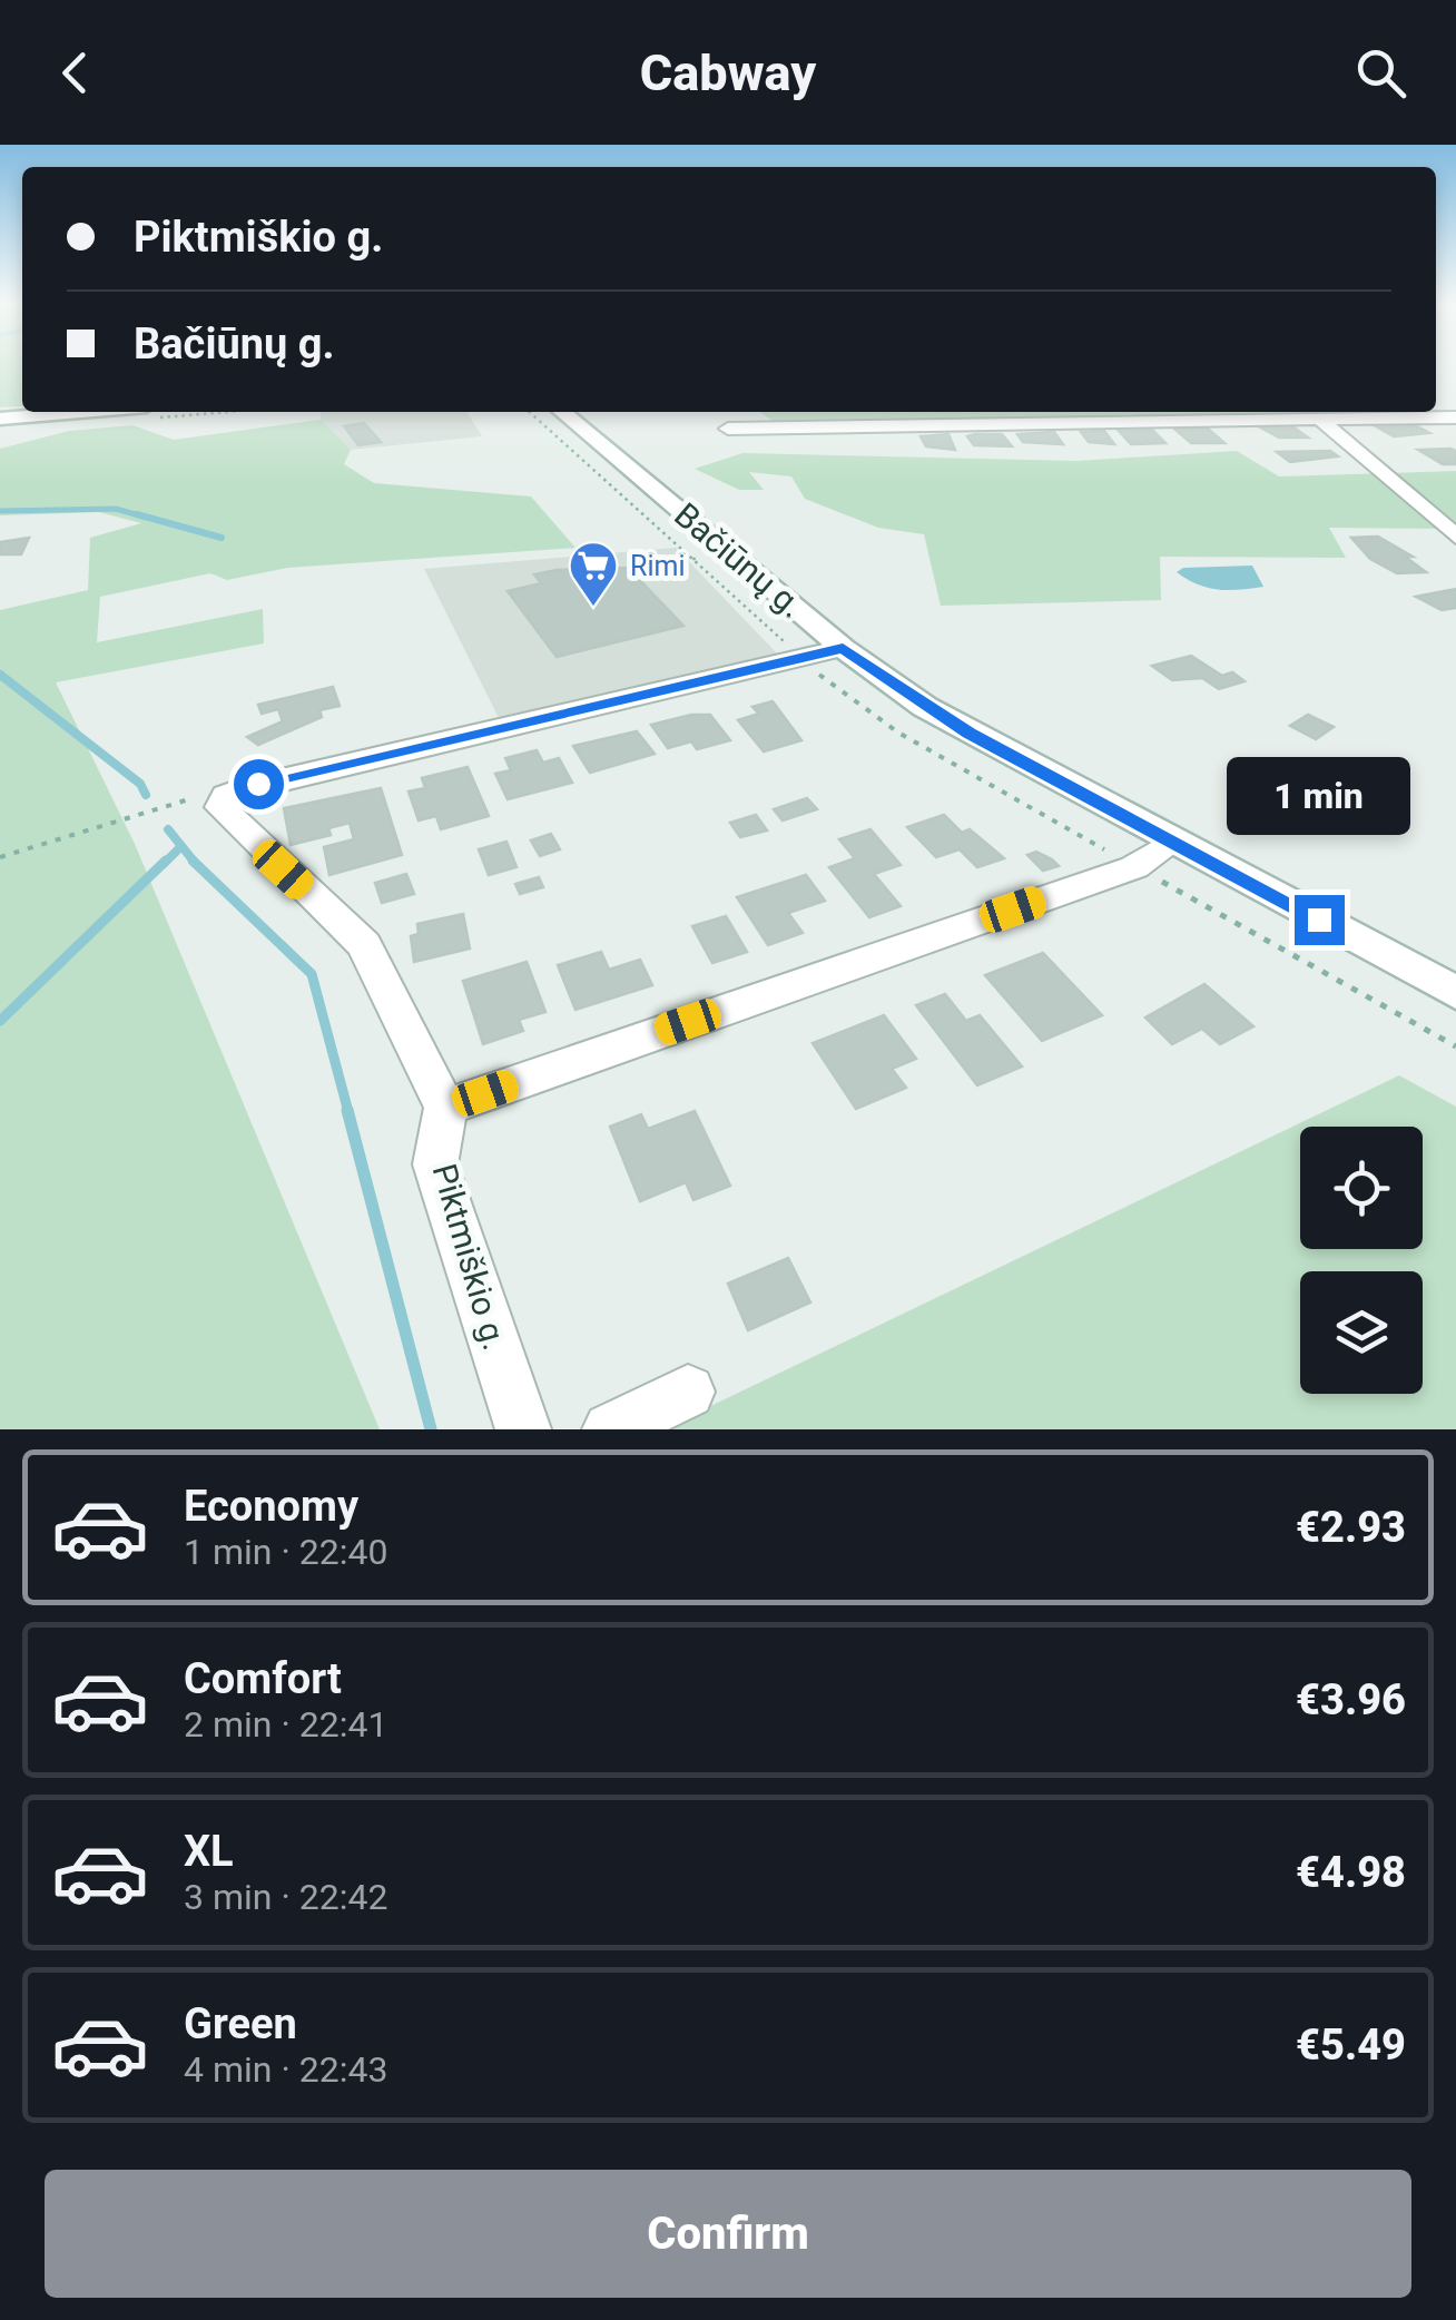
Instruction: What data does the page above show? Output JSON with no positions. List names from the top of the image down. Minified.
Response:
{"streets":{"main road":["Bačiūnų g."],"street":["Piktmiškio g."]},"places":{"supermarket":["Rimi"]},"page":{"header":"Cabway","banner":["Piktmiškio g.","Bačiūnų g."],"bubble":"1 min","list":[{"name":"Economy","note":"1 min · 22:40","value":"€2.93"},{"name":"Comfort","note":"2 min · 22:41","value":"€3.96"},{"name":"XL","note":"3 min · 22:42","value":"€4.98"},{"name":"Green","note":"4 min · 22:43","value":"€5.49"}],"buttons":"Confirm"}}
